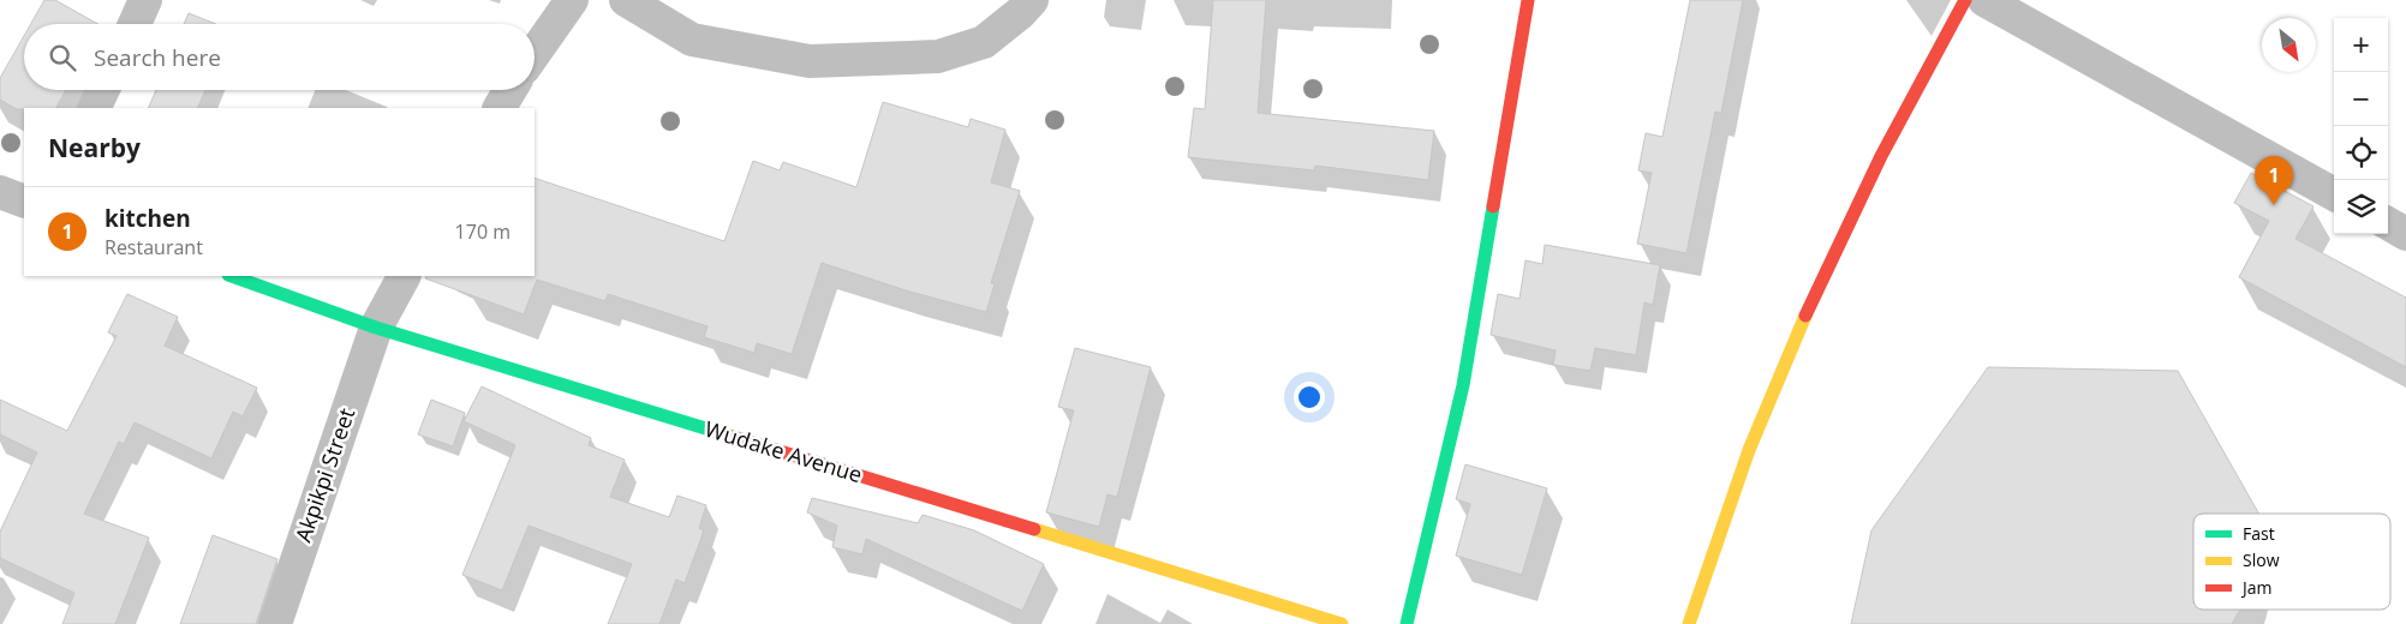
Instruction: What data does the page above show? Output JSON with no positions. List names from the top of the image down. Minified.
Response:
{"streets":{"street":["Wudake Avenue","Akpikpi Street"]},"crossings":[["Wudake Avenue","Akpikpi Street"]],"legend":["Fast","Slow","Jam"],"north":"bottom right","page":{"map_buttons":["+","−"],"search":"Search here","heading":"Nearby","pins":"1","list":[{"mark":"1","name":"kitchen","note":"Restaurant","value":"170 m"}]}}
